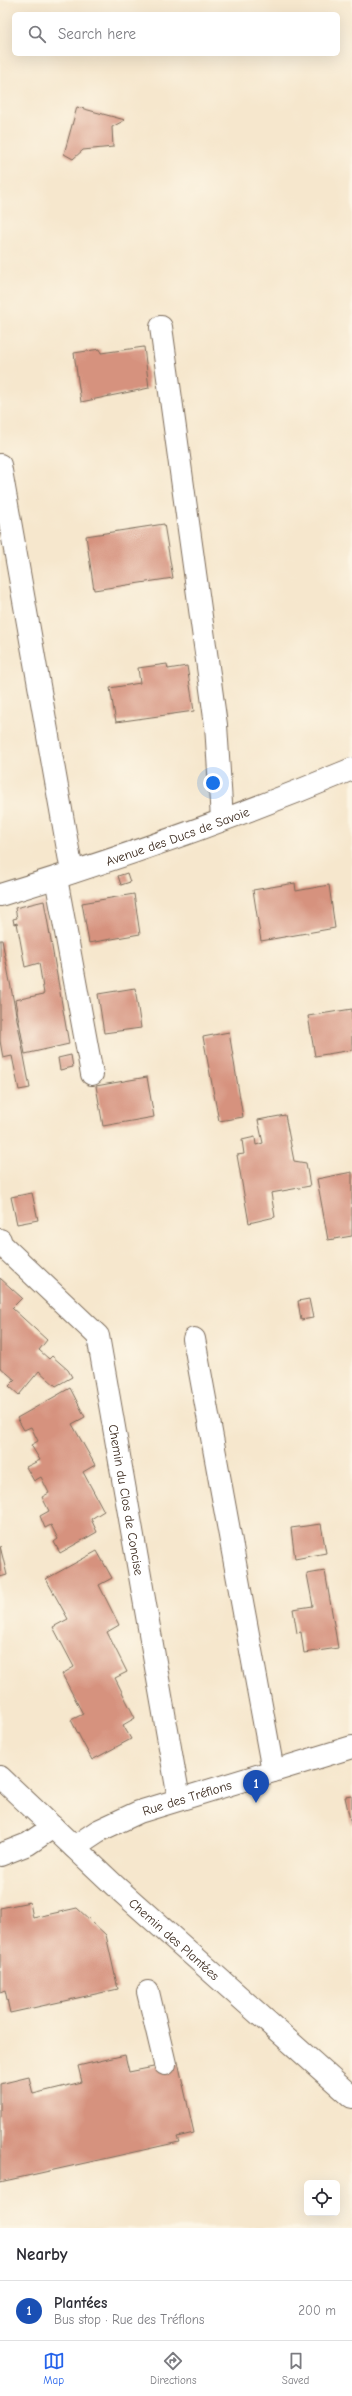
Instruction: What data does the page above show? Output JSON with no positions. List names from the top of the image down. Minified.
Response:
{"streets":{"street":["Avenue des Ducs de Savoie","Chemin du Clos de Concise","Rue des Tréflons","Chemin des Plantées"]},"crossings":[["Chemin du Clos de Concise","Rue des Tréflons"],["Rue des Tréflons","Chemin des Plantées"]],"page":{"search":"Search here","pins":"1","heading":"Nearby","list":[{"mark":"1","name":"Plantées","note":"Bus stop · Rue des Tréflons","value":"200 m"}],"nav":["Map","Directions","Saved"]}}
